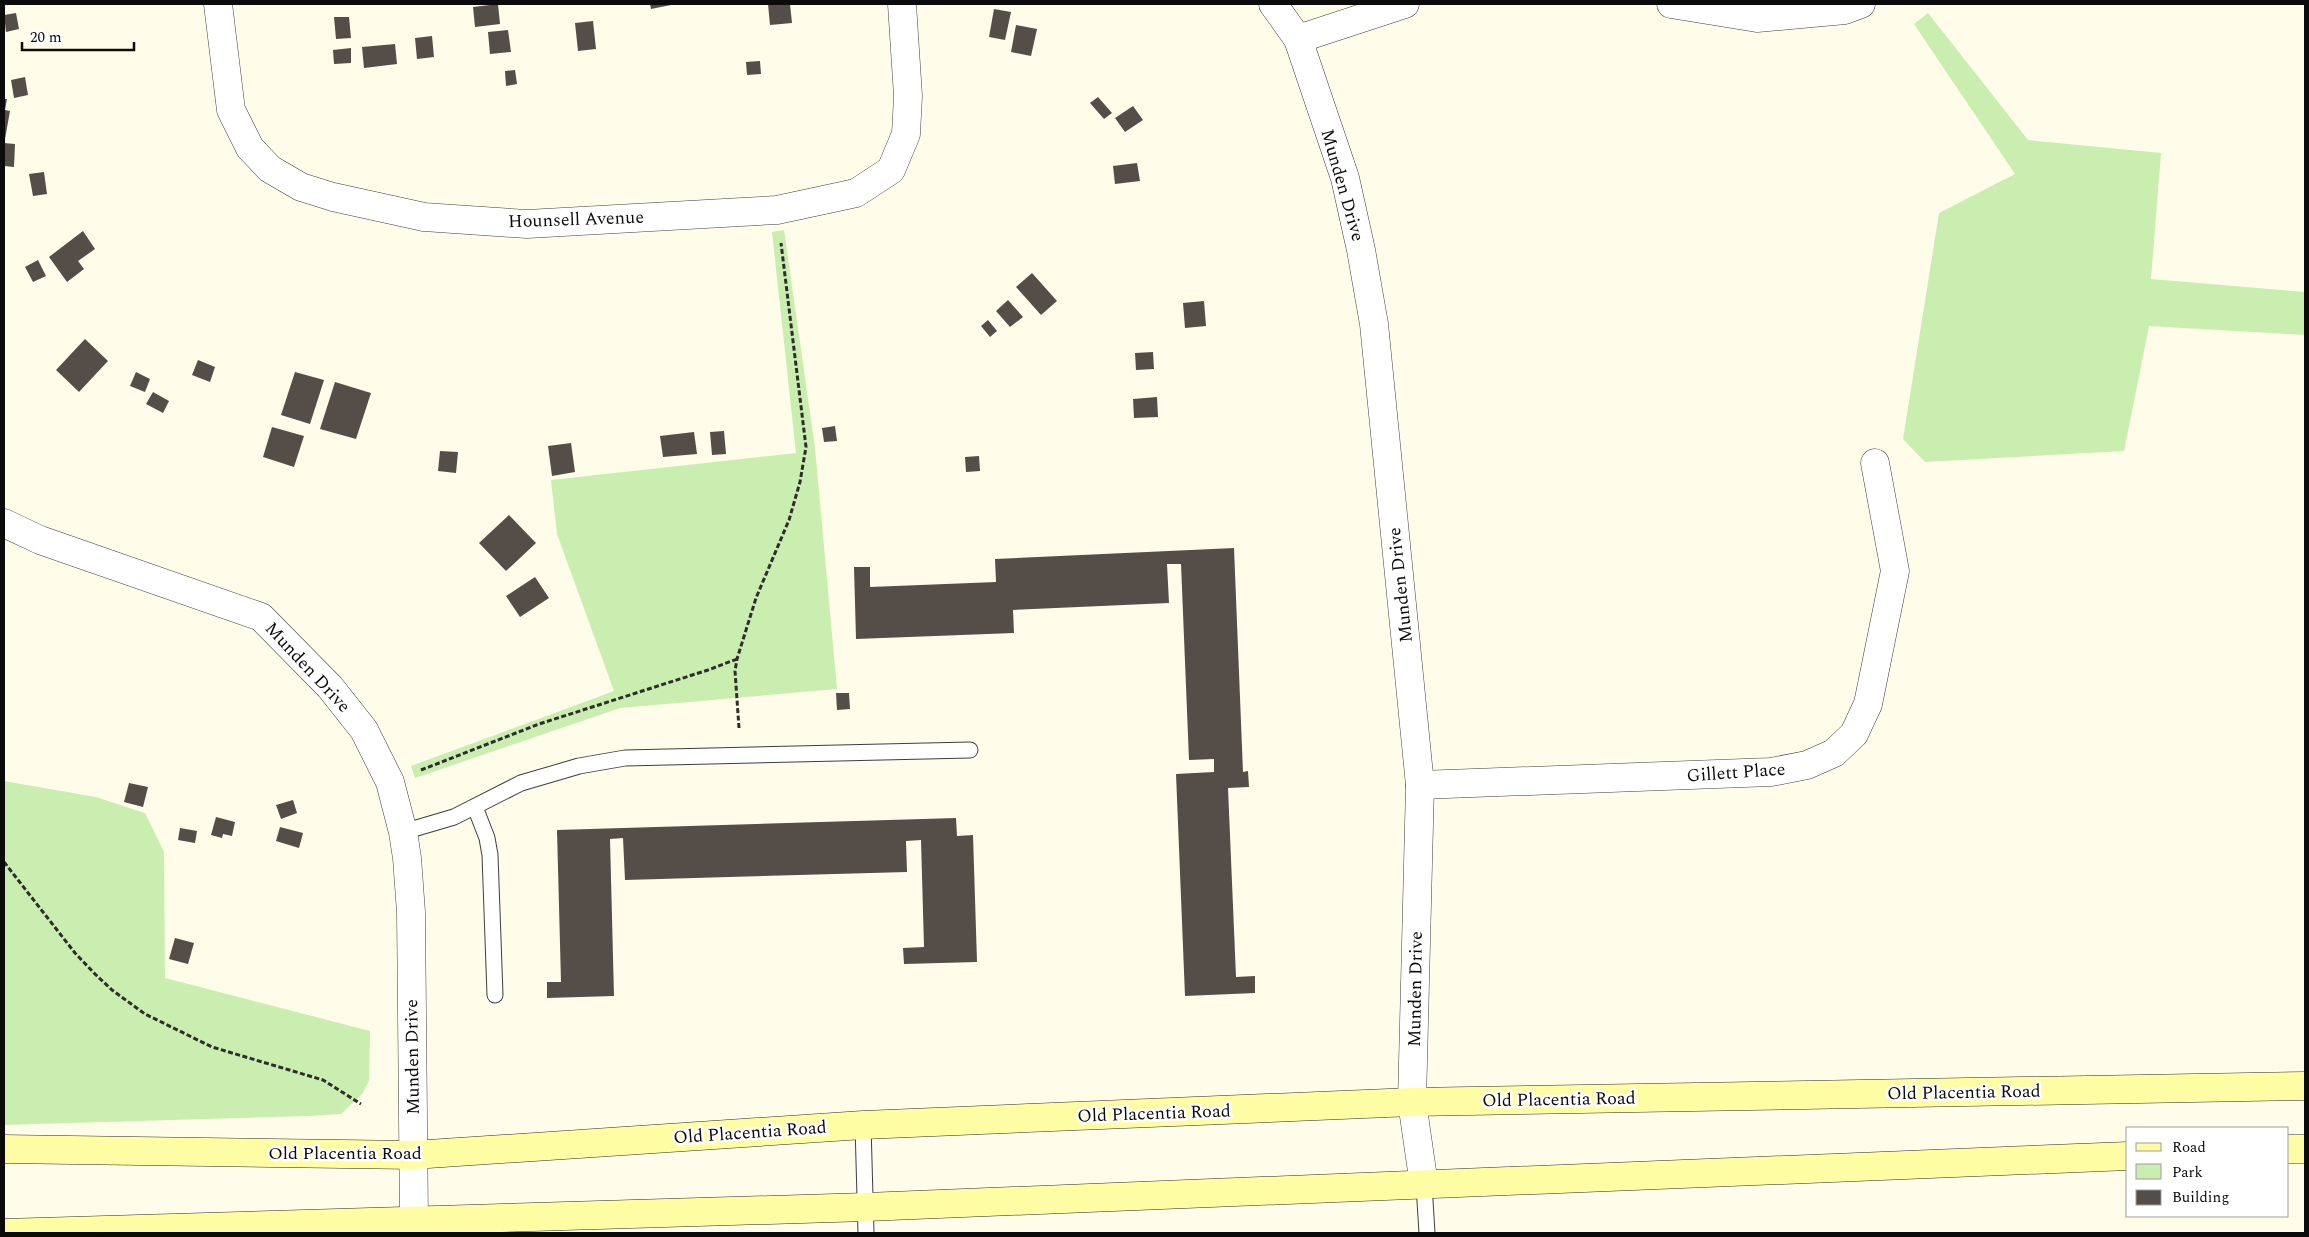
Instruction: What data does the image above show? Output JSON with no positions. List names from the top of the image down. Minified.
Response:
{"streets":{"main road":["Old Placentia Road"],"street":["Munden Drive","Hounsell Avenue","Gillett Place"]},"crossings":[["Munden Drive","Gillett Place"],["Munden Drive","Old Placentia Road"]],"legend":["Road","Park","Building"],"scale_bar":"20 m"}
